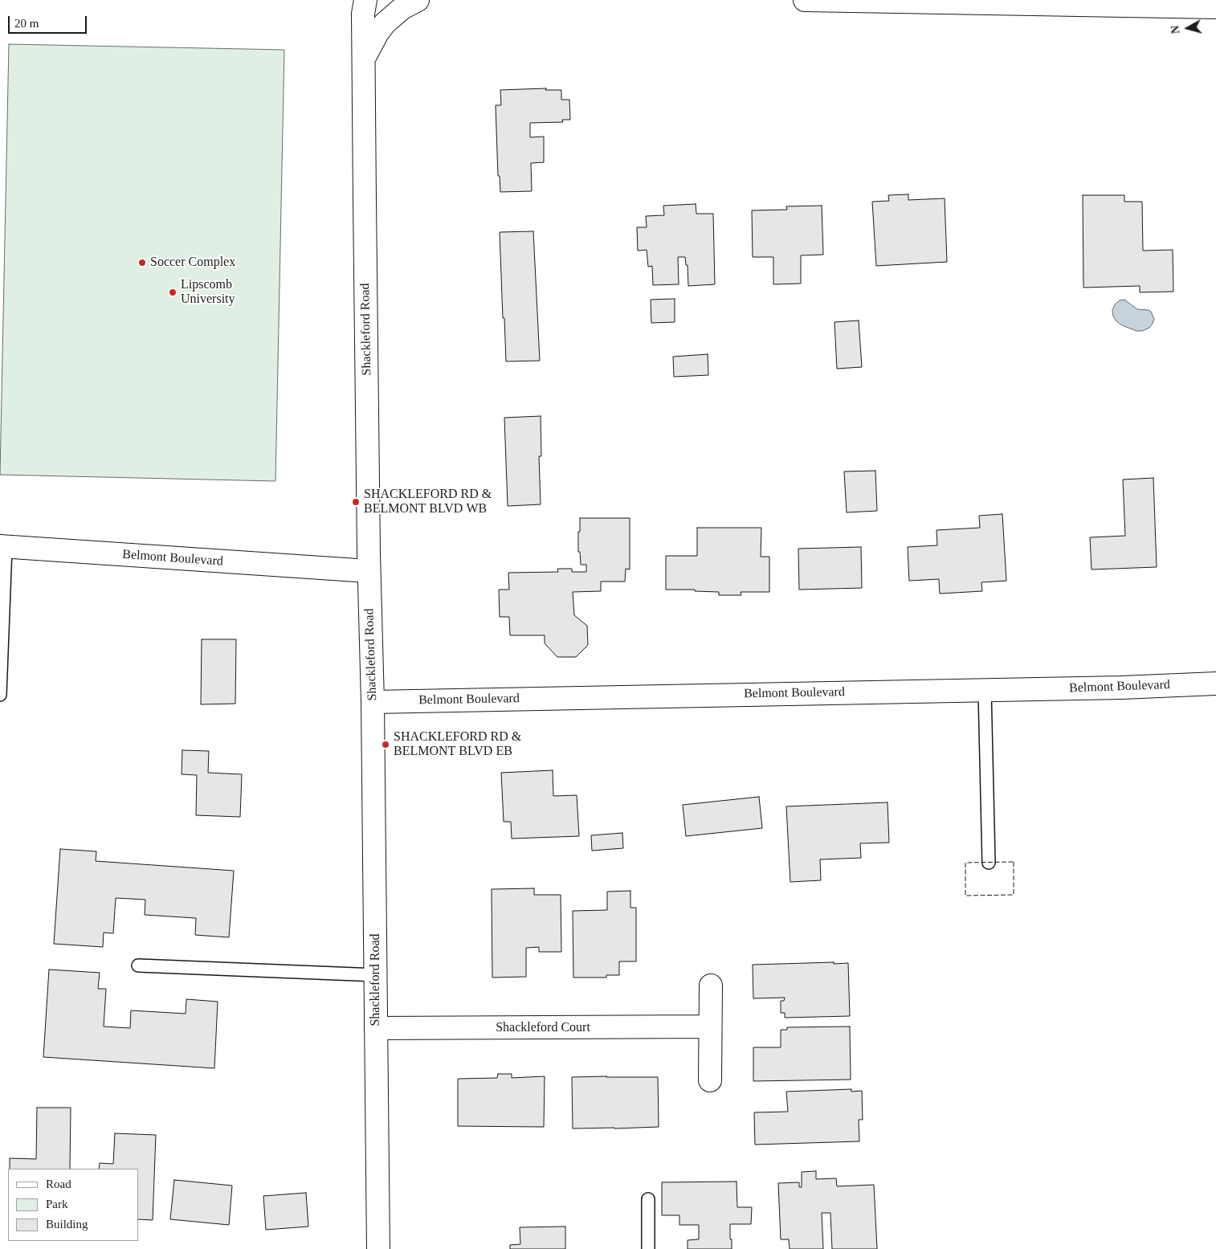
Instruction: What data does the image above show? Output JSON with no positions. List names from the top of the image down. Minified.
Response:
{"streets":{"street":["Shackleford Road","Belmont Boulevard","Shackleford Court"]},"crossings":[["Shackleford Road","Belmont Boulevard"],["Shackleford Road","Shackleford Court"]],"places":["Soccer Complex","Lipscomb University","SHACKLEFORD RD & BELMONT BLVD WB","SHACKLEFORD RD & BELMONT BLVD EB"],"legend":["Road","Park","Building"],"scale_bar":"20 m","north":"left"}
